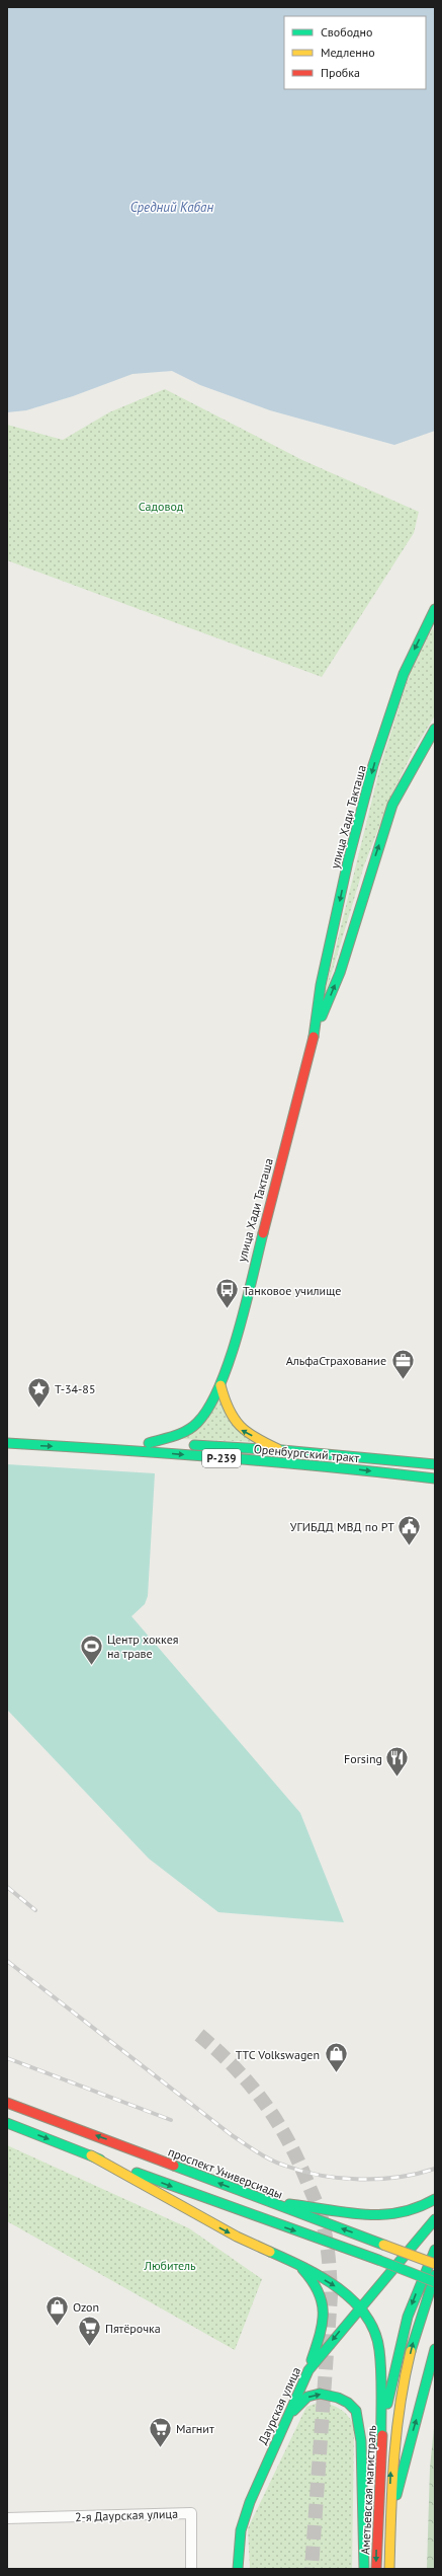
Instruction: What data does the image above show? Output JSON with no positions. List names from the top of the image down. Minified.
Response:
{"streets":{"main road":["улица Хади Такташа","Оренбургский тракт","Р-239","проспект Универсиады","Даурская улица","Аметьевская магистраль"],"street":["2-я Даурская улица"]},"crossings":[["улица Хади Такташа","Оренбургский тракт"]],"water":["Средний Кабан"],"parks":["Садовод","Любитель"],"places":{"bus stop":["Танковое училище"],"office":["АльфаСтрахование"],"place":["T-34-85"],"public building":["УГИБДД МВД по РТ"],"sports":["Центр хоккея на траве"],"restaurant":["Forsing"],"shop":["ТТС Volkswagen","Ozon"],"supermarket":["Пятёрочка","Магнит"]},"legend":["Свободно","Медленно","Пробка"]}
